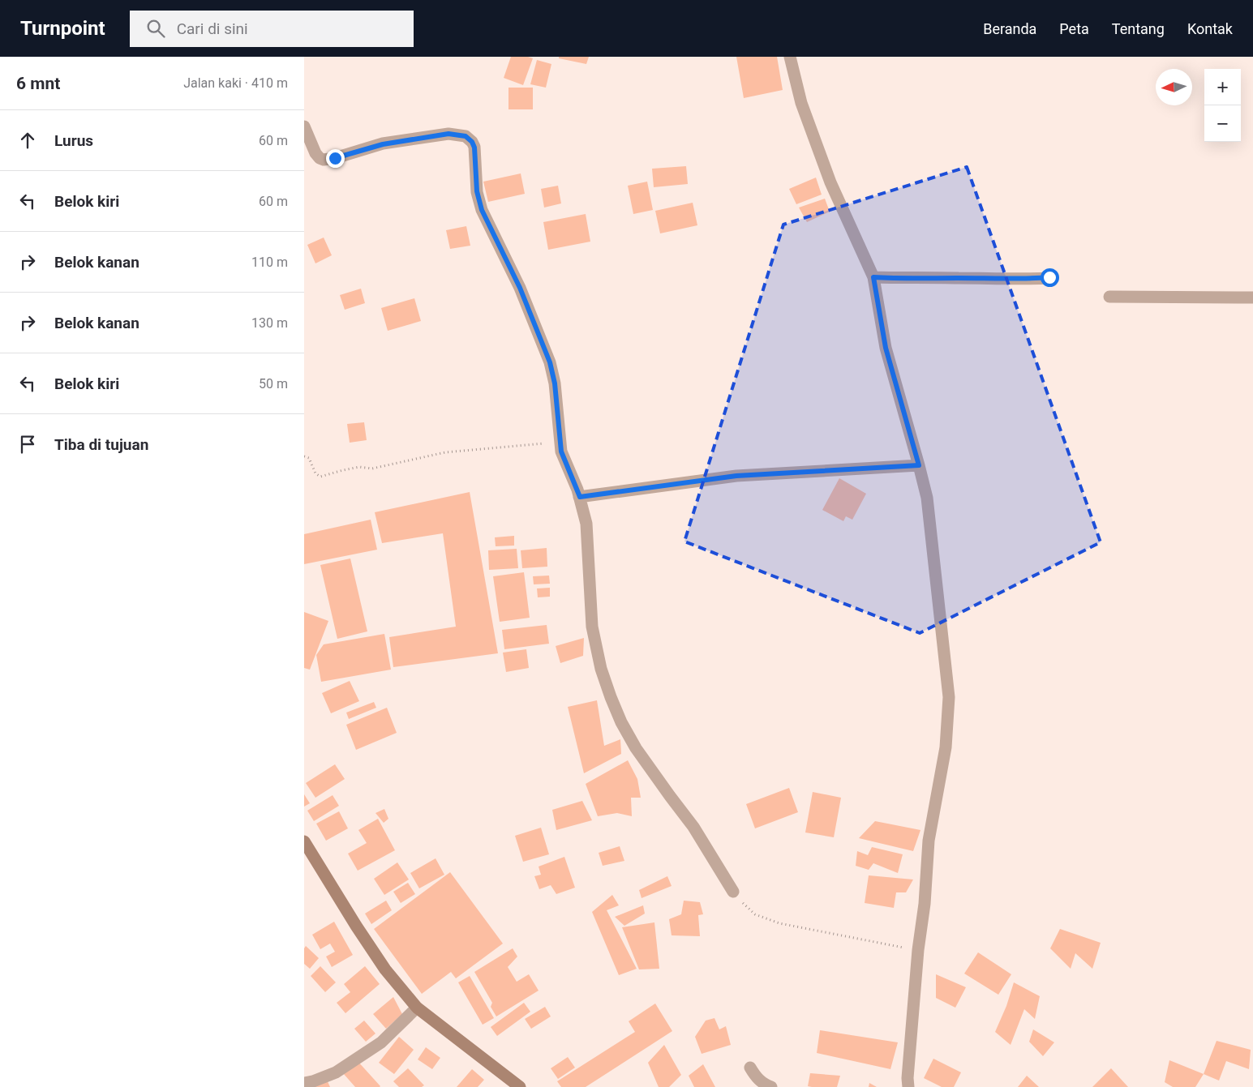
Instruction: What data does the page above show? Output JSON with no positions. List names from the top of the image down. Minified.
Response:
{"north":"left","page":{"header":"Turnpoint","search":"Cari di sini","nav":["Beranda","Peta","Tentang","Kontak"],"heading":["6 mnt","Jalan kaki · 410 m"],"map_buttons":["+","−"],"list":[["Lurus","60 m"],["Belok kiri","60 m"],["Belok kanan","110 m"],["Belok kanan","130 m"],["Belok kiri","50 m"],"Tiba di tujuan"]}}
